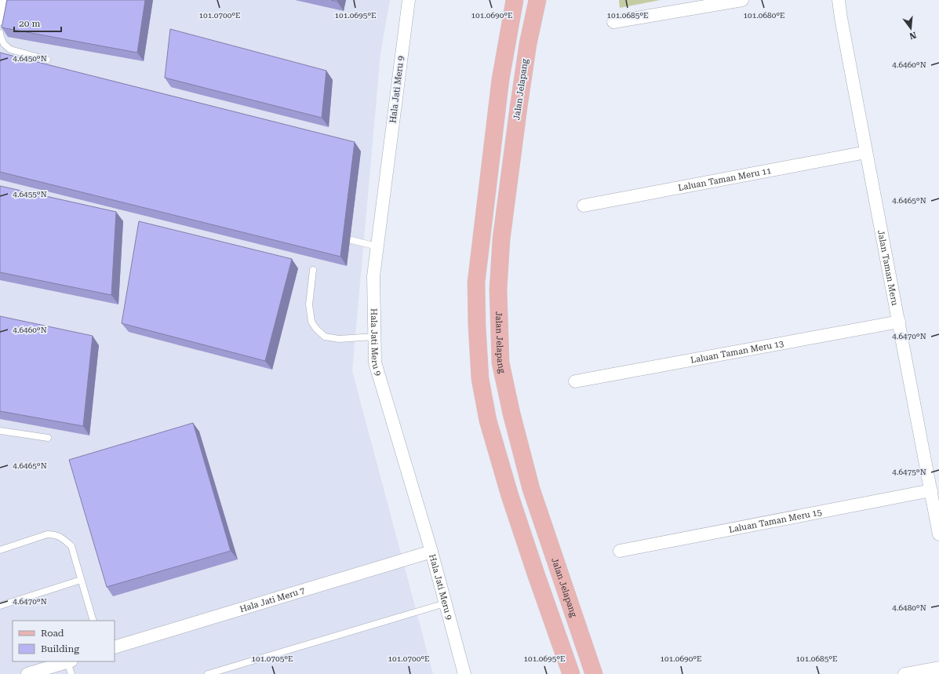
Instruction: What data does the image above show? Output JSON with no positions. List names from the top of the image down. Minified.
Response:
{"streets":{"main road":["Jalan Jelapang"],"street":["Hala Jati Meru 9","Laluan Taman Meru 11","Jalan Taman Meru","Laluan Taman Meru 13","Laluan Taman Meru 15","Hala Jati Meru 7"]},"crossings":[["Hala Jati Meru 9","Hala Jati Meru 7"],["Laluan Taman Meru 11","Jalan Taman Meru"],["Jalan Taman Meru","Laluan Taman Meru 13"],["Jalan Taman Meru","Laluan Taman Meru 15"]],"legend":["Road","Building"],"scale_bar":"20 m","north":"bottom","coordinates":["101.0700°E","101.0695°E","101.0690°E","101.0685°E","101.0680°E","4.6450°N","4.6460°N","4.6455°N","4.6465°N","4.6470°N","4.6475°N","4.6480°N","101.0705°E"]}
